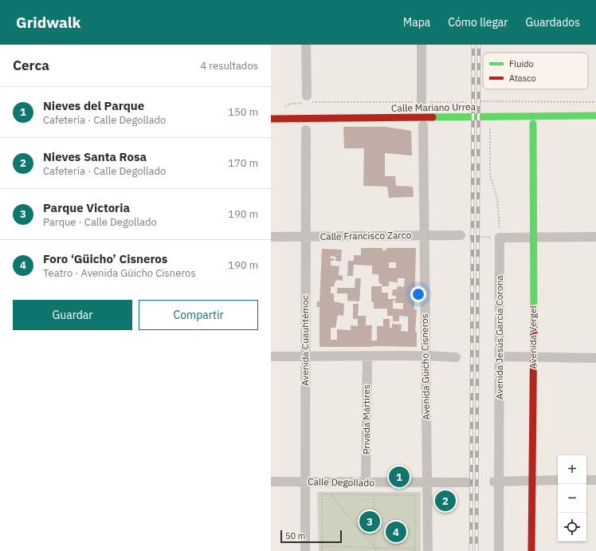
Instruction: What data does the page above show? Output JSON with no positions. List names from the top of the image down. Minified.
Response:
{"streets":{"street":["Calle Mariano Urrea","Calle Francisco Zarco","Avenida Jesús García Corona","Avenida Vergel","Avenida Cuauhtémoc","Avenida Güicho Cisneros","Privada Mártires","Calle Degollado"]},"crossings":[["Calle Francisco Zarco","Avenida Cuauhtémoc"],["Calle Francisco Zarco","Avenida Güicho Cisneros"],["Avenida Cuauhtémoc","Calle Degollado"],["Avenida Güicho Cisneros","Calle Degollado"],["Privada Mártires","Calle Degollado"]],"legend":["Fluido","Atasco"],"scale_bar":"50 m","page":{"header":"Gridwalk","nav":["Mapa","Cómo llegar","Guardados"],"heading":["Cerca","4 resultados"],"list":[{"mark":"1","name":"Nieves del Parque","note":"Cafetería · Calle Degollado","value":"150 m"},{"mark":"2","name":"Nieves Santa Rosa","note":"Cafetería · Calle Degollado","value":"170 m"},{"mark":"3","name":"Parque Victoria","note":"Parque · Calle Degollado","value":"190 m"},{"mark":"4","name":"Foro ‘Güicho’ Cisneros","note":"Teatro · Avenida Güicho Cisneros","value":"190 m"}],"buttons":["Guardar","Compartir"],"map_buttons":["+","−"],"pins":["1","2","3","4"],"scale":"50 m"}}
